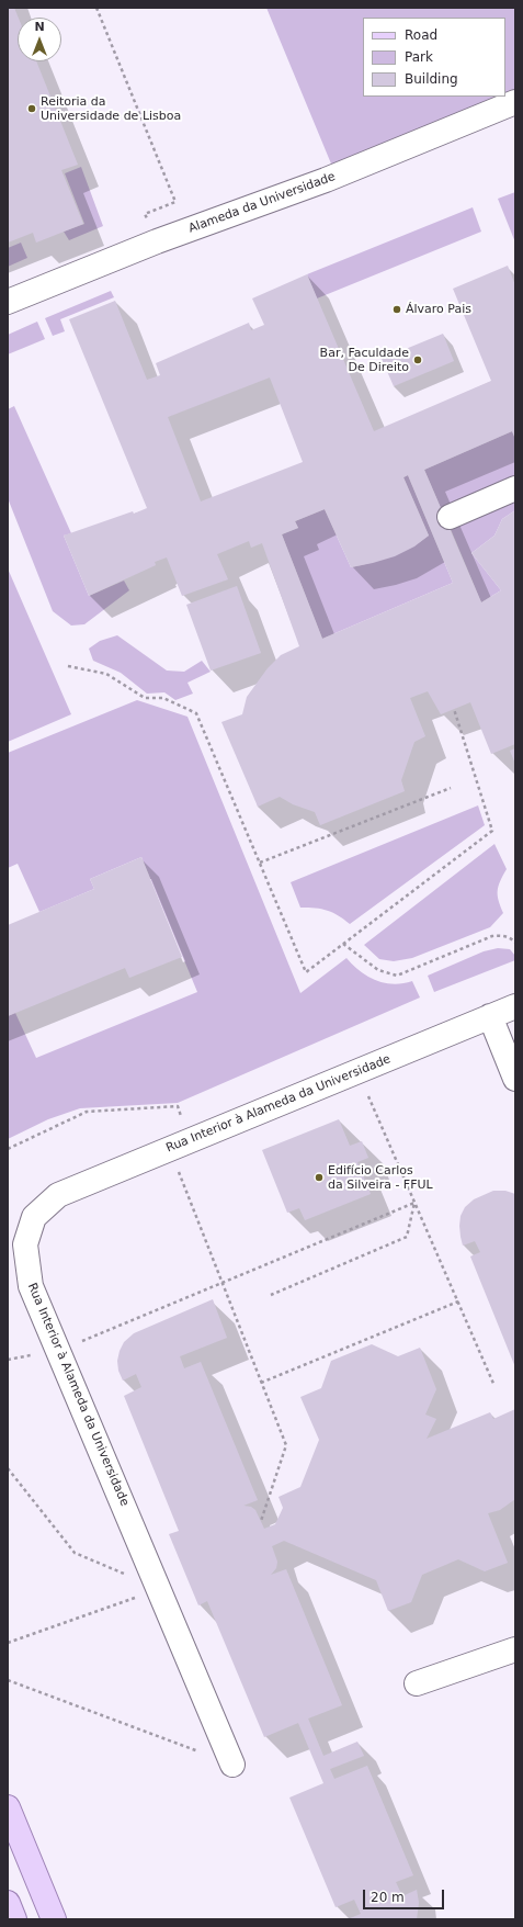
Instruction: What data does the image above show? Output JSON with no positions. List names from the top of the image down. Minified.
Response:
{"streets":{"street":["Alameda da Universidade","Rua Interior à Alameda da Universidade"]},"places":["Reitoria da Universidade de Lisboa","Álvaro Pais","Bar, Faculdade De Direito","Edifício Carlos da Silveira - FFUL"],"legend":["Road","Park","Building"],"scale_bar":"20 m","north":"top"}
